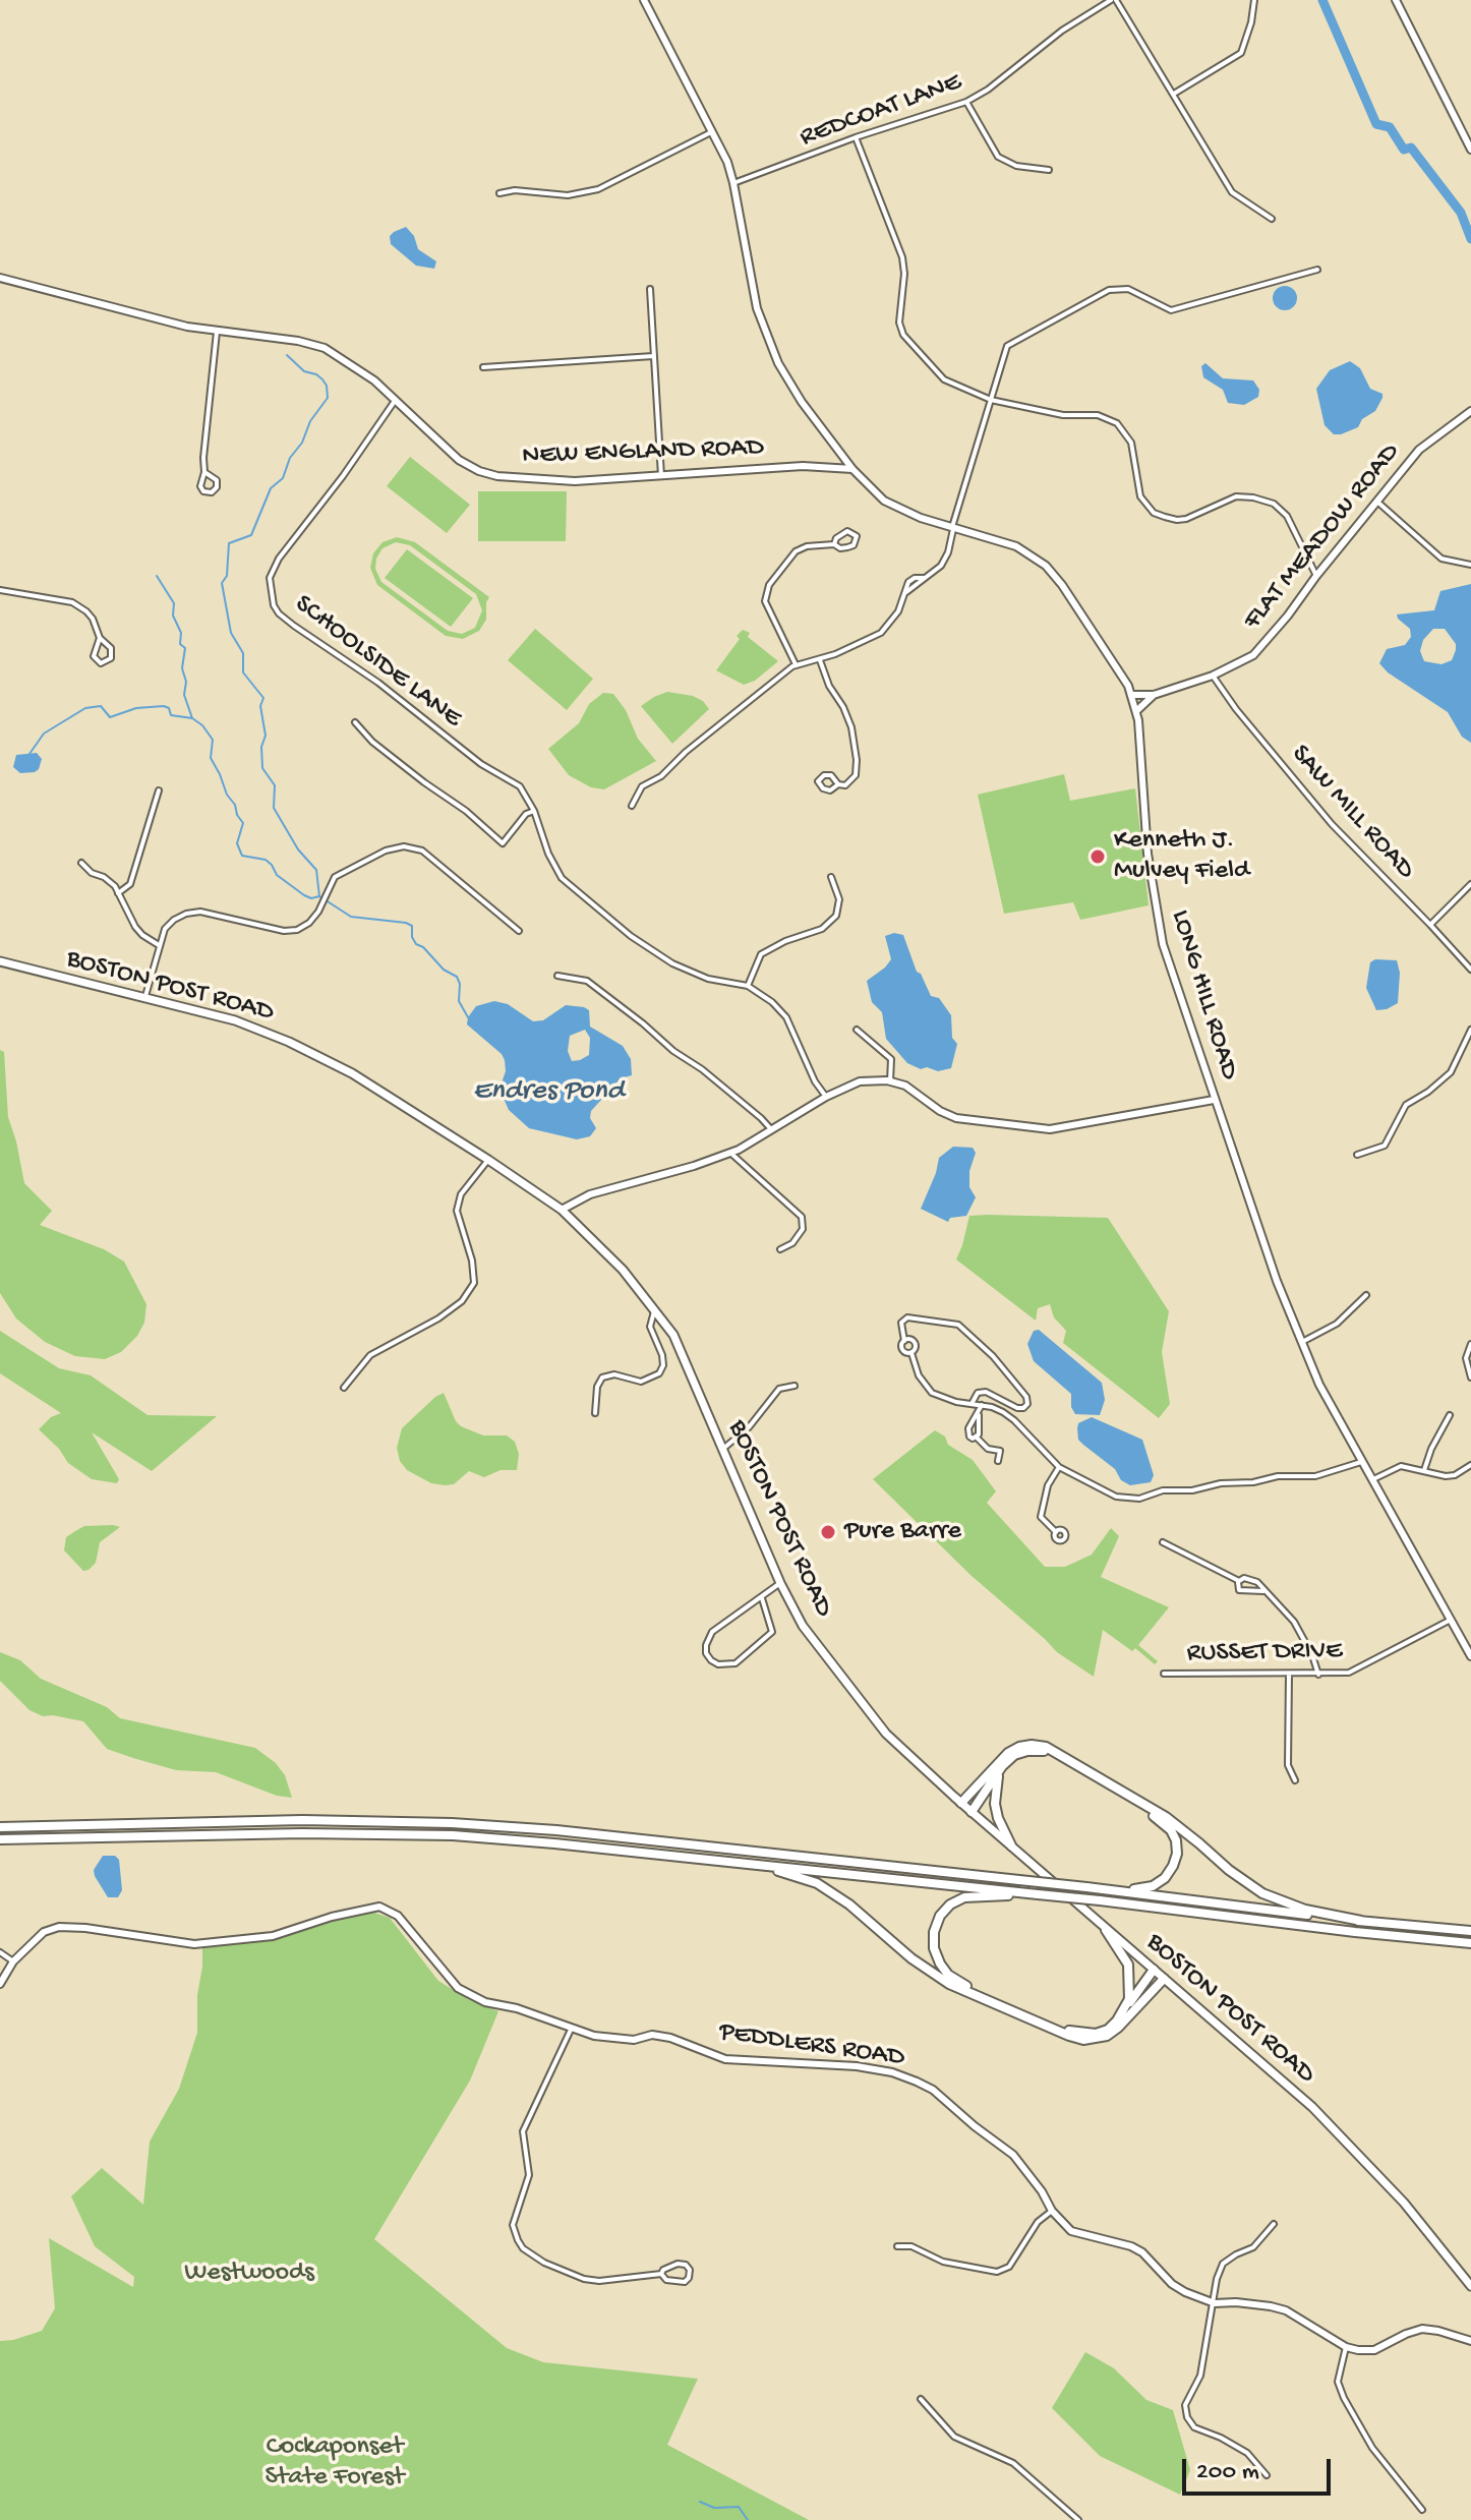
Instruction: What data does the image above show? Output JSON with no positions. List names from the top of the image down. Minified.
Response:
{"streets":{"main road":["BOSTON POST ROAD"],"street":["REDCOAT LANE","NEW ENGLAND ROAD","FLAT MEADOW ROAD","SCHOOLSIDE LANE","SAW MILL ROAD","LONG HILL ROAD","RUSSET DRIVE","PEDDLERS ROAD"]},"crossings":[["REDCOAT LANE","LONG HILL ROAD"],["NEW ENGLAND ROAD","SCHOOLSIDE LANE"],["NEW ENGLAND ROAD","LONG HILL ROAD"],["FLAT MEADOW ROAD","SAW MILL ROAD"],["FLAT MEADOW ROAD","LONG HILL ROAD"],["LONG HILL ROAD","RUSSET DRIVE"]],"water":["Endres Pond"],"parks":["Westwoods","Cockaponset State Forest"],"places":["Kenneth J. Mulvey Field","Pure Barre"],"scale_bar":"200 m"}
